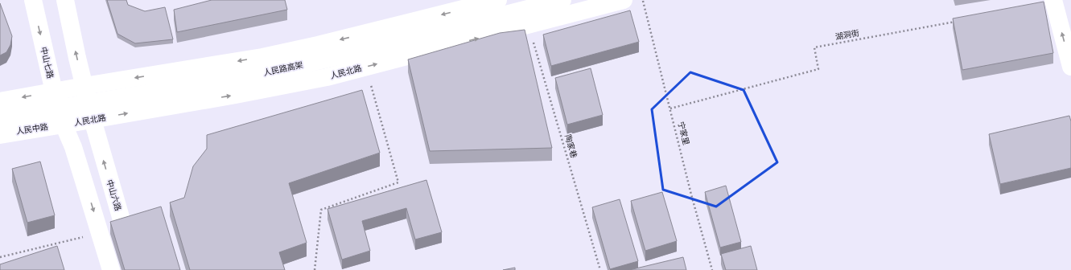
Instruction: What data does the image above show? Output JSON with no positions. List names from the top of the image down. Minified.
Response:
{"streets":{"main road":["中山七路","人民路高架","人民北路","人民中路","中山六路"],"path":["湖洞街","宁家里","陶家巷"]},"crossings":[["湖洞街","宁家里"],["中山七路","人民北路"],["中山七路","人民中路"],["人民北路","人民中路"],["人民北路","陶家巷"],["人民北路","中山六路"]]}
